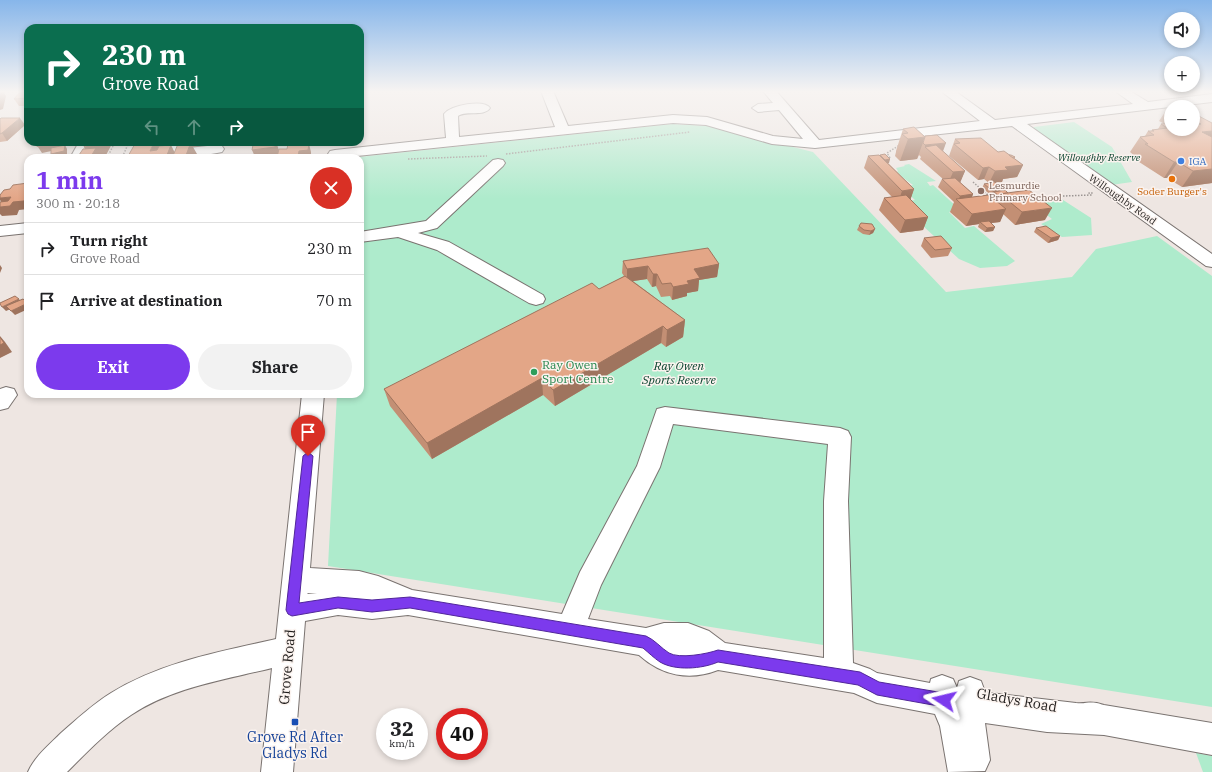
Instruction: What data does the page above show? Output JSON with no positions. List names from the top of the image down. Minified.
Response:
{"streets":{"street":["Willoughby Road","Grove Road","Gladys Road"]},"crossings":[["Grove Road","Gladys Road"]],"parks":["Willoughby Reserve","Ray Owen Sports Reserve"],"places":{"other":["IGA","Soder Burger's","Lesmurdie Primary School","Ray Owen Sport Centre"],"transit":["Grove Rd After Gladys Rd"]},"page":{"map_buttons":["+","−"],"turn":["230 m","Grove Road"],"heading":["1 min","300 m · 20:18"],"list":[{"name":"Turn right","note":"Grove Road","value":"230 m"},{"name":"Arrive at destination","value":"70 m"}],"buttons":["Exit","Share"],"speed":"32 km/h","limit":"40"}}
